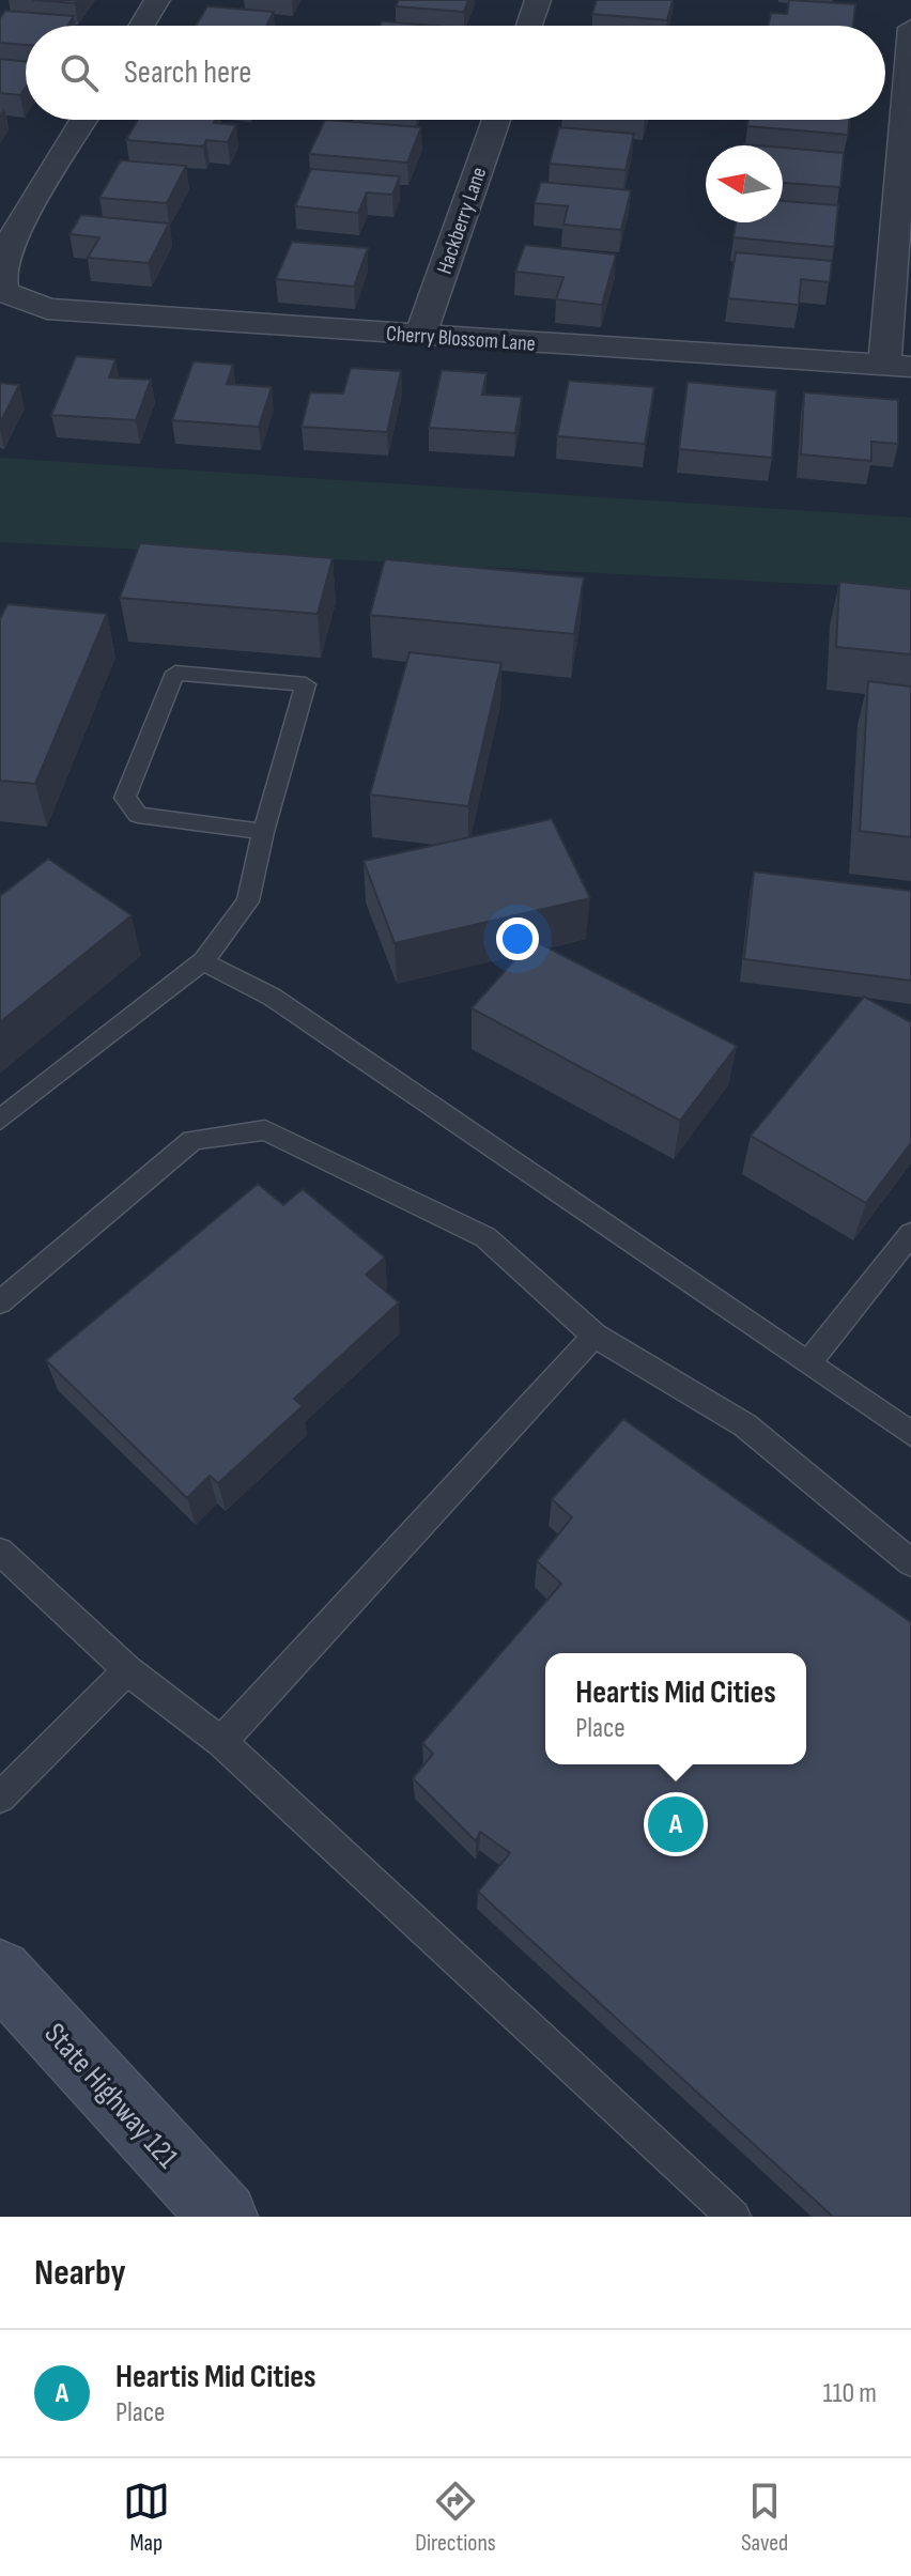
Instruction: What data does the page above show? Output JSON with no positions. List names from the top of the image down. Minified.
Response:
{"streets":{"main road":["State Highway 121"],"street":["Hackberry Lane","Cherry Blossom Lane"]},"crossings":[["Hackberry Lane","Cherry Blossom Lane"]],"north":"left","page":{"search":"Search here","popup":["Heartis Mid Cities","Place"],"pins":"A","heading":"Nearby","list":[{"mark":"A","name":"Heartis Mid Cities","note":"Place","value":"110 m"}],"nav":["Map","Directions","Saved"]}}
